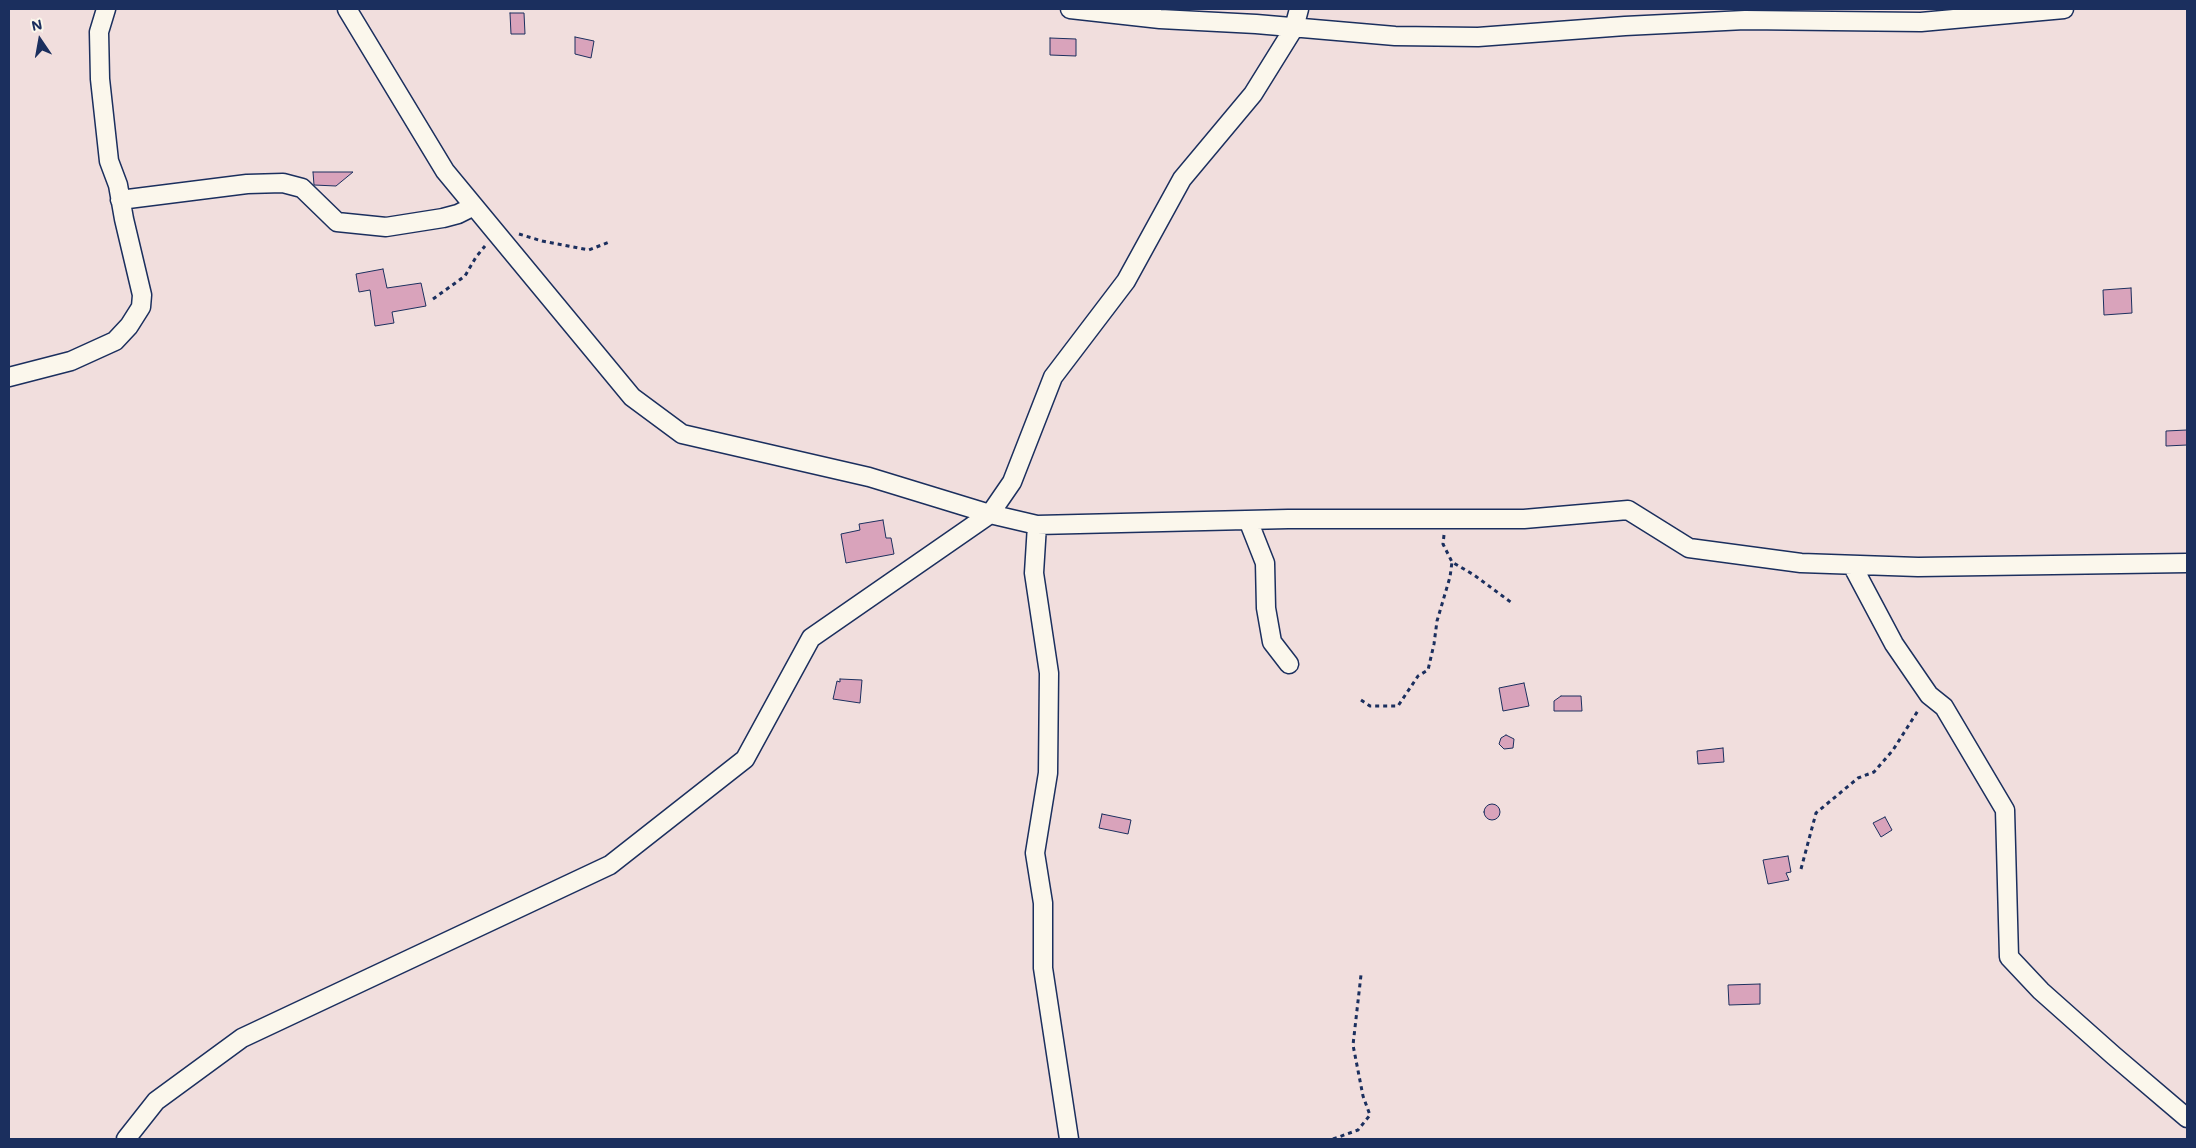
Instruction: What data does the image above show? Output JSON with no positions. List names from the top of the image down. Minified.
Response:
{"north":"top"}
